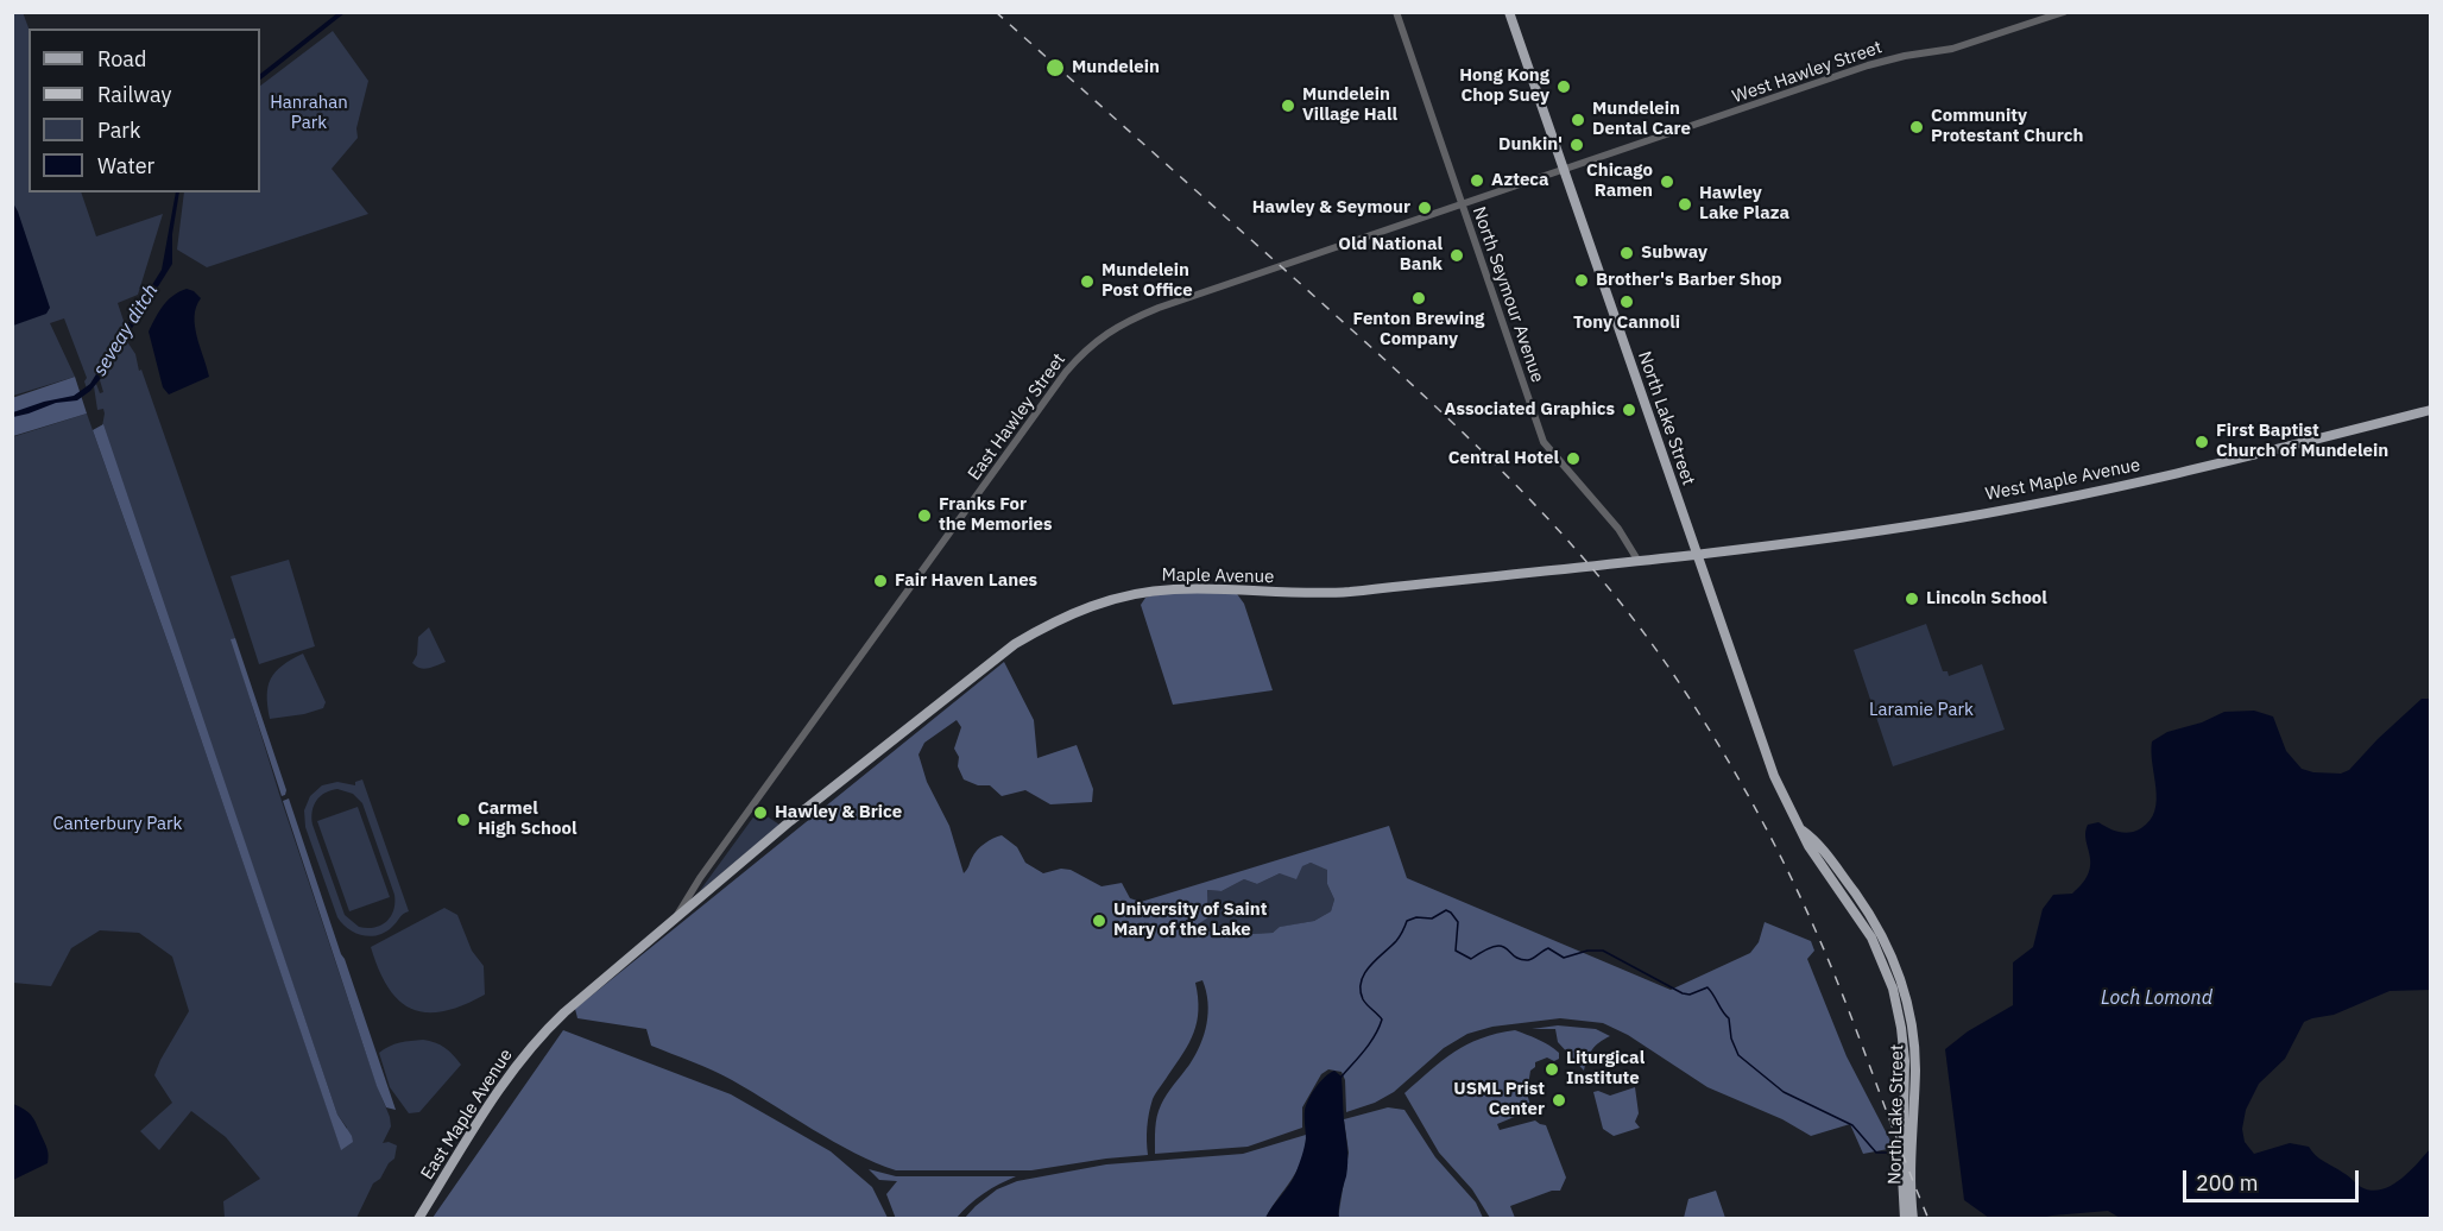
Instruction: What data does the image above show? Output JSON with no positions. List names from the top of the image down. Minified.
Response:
{"streets":{"main road":["North Lake Street","West Maple Avenue","Maple Avenue","East Maple Avenue"],"street":["West Hawley Street","North Seymour Avenue","East Hawley Street"]},"crossings":[["West Hawley Street","East Hawley Street"],["West Hawley Street","North Lake Street"],["North Seymour Avenue","East Hawley Street"],["North Seymour Avenue","Maple Avenue"],["East Hawley Street","North Lake Street"],["East Hawley Street","Maple Avenue"],["East Hawley Street","East Maple Avenue"],["North Lake Street","West Maple Avenue"],["North Lake Street","Maple Avenue"],["West Maple Avenue","Maple Avenue"],["Maple Avenue","East Maple Avenue"]],"water":["seveay ditch","Loch Lomond"],"parks":["Hanrahan Park","Laramie Park","Canterbury Park"],"places":["Mundelein","Hong Kong Chop Suey","Mundelein Village Hall","Mundelein Dental Care","Community Protestant Church","Dunkin'","Azteca","Chicago Ramen","Hawley Lake Plaza","Hawley & Seymour","Subway","Old National Bank","Brother's Barber Shop","Mundelein Post Office","Fenton Brewing Company","Tony Cannoli","Associated Graphics","First Baptist Church of Mundelein","Central Hotel","Franks For the Memories","Fair Haven Lanes","Lincoln School","Hawley & Brice","Carmel High School","University of Saint Mary of the Lake","Liturgical Institute","USML Prist Center"],"legend":["Road","Railway","Park","Water"],"scale_bar":"200 m"}
